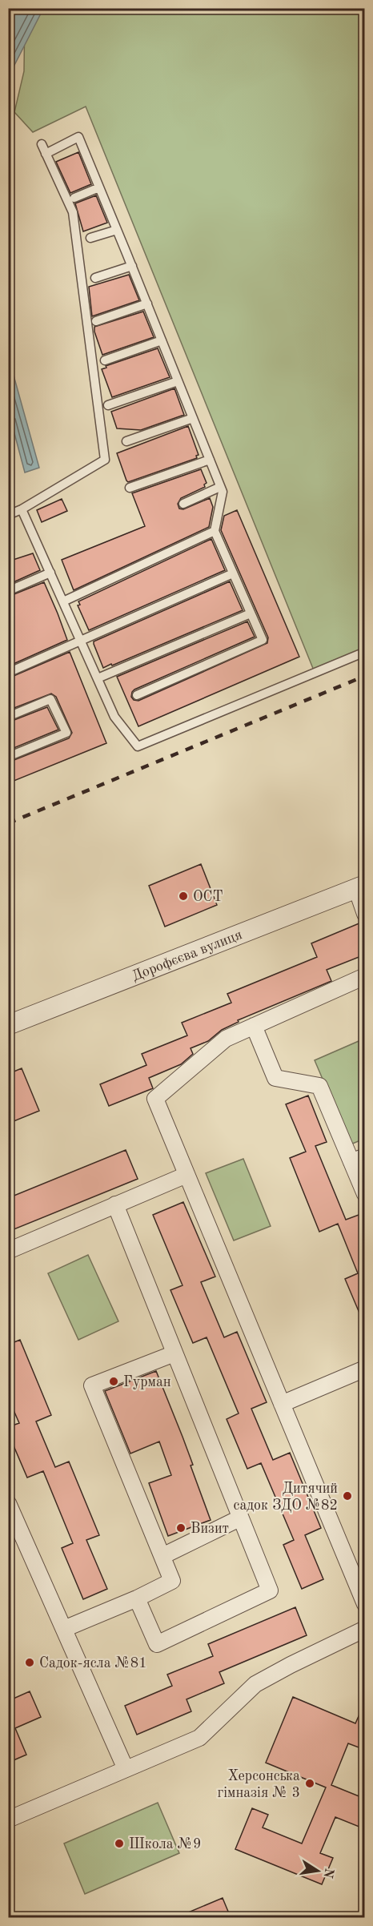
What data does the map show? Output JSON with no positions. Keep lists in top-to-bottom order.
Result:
{
  "streets": {
    "street": ["Дорофєєва вулиця"]
  },
  "places": [
    "ОСТ",
    "Гурман",
    "Дитячий садок ЗДО №82",
    "Визит",
    "Садок-ясла №81",
    "Херсонська гімназія № 3",
    "Школа №9"
  ],
  "north": "right"
}
